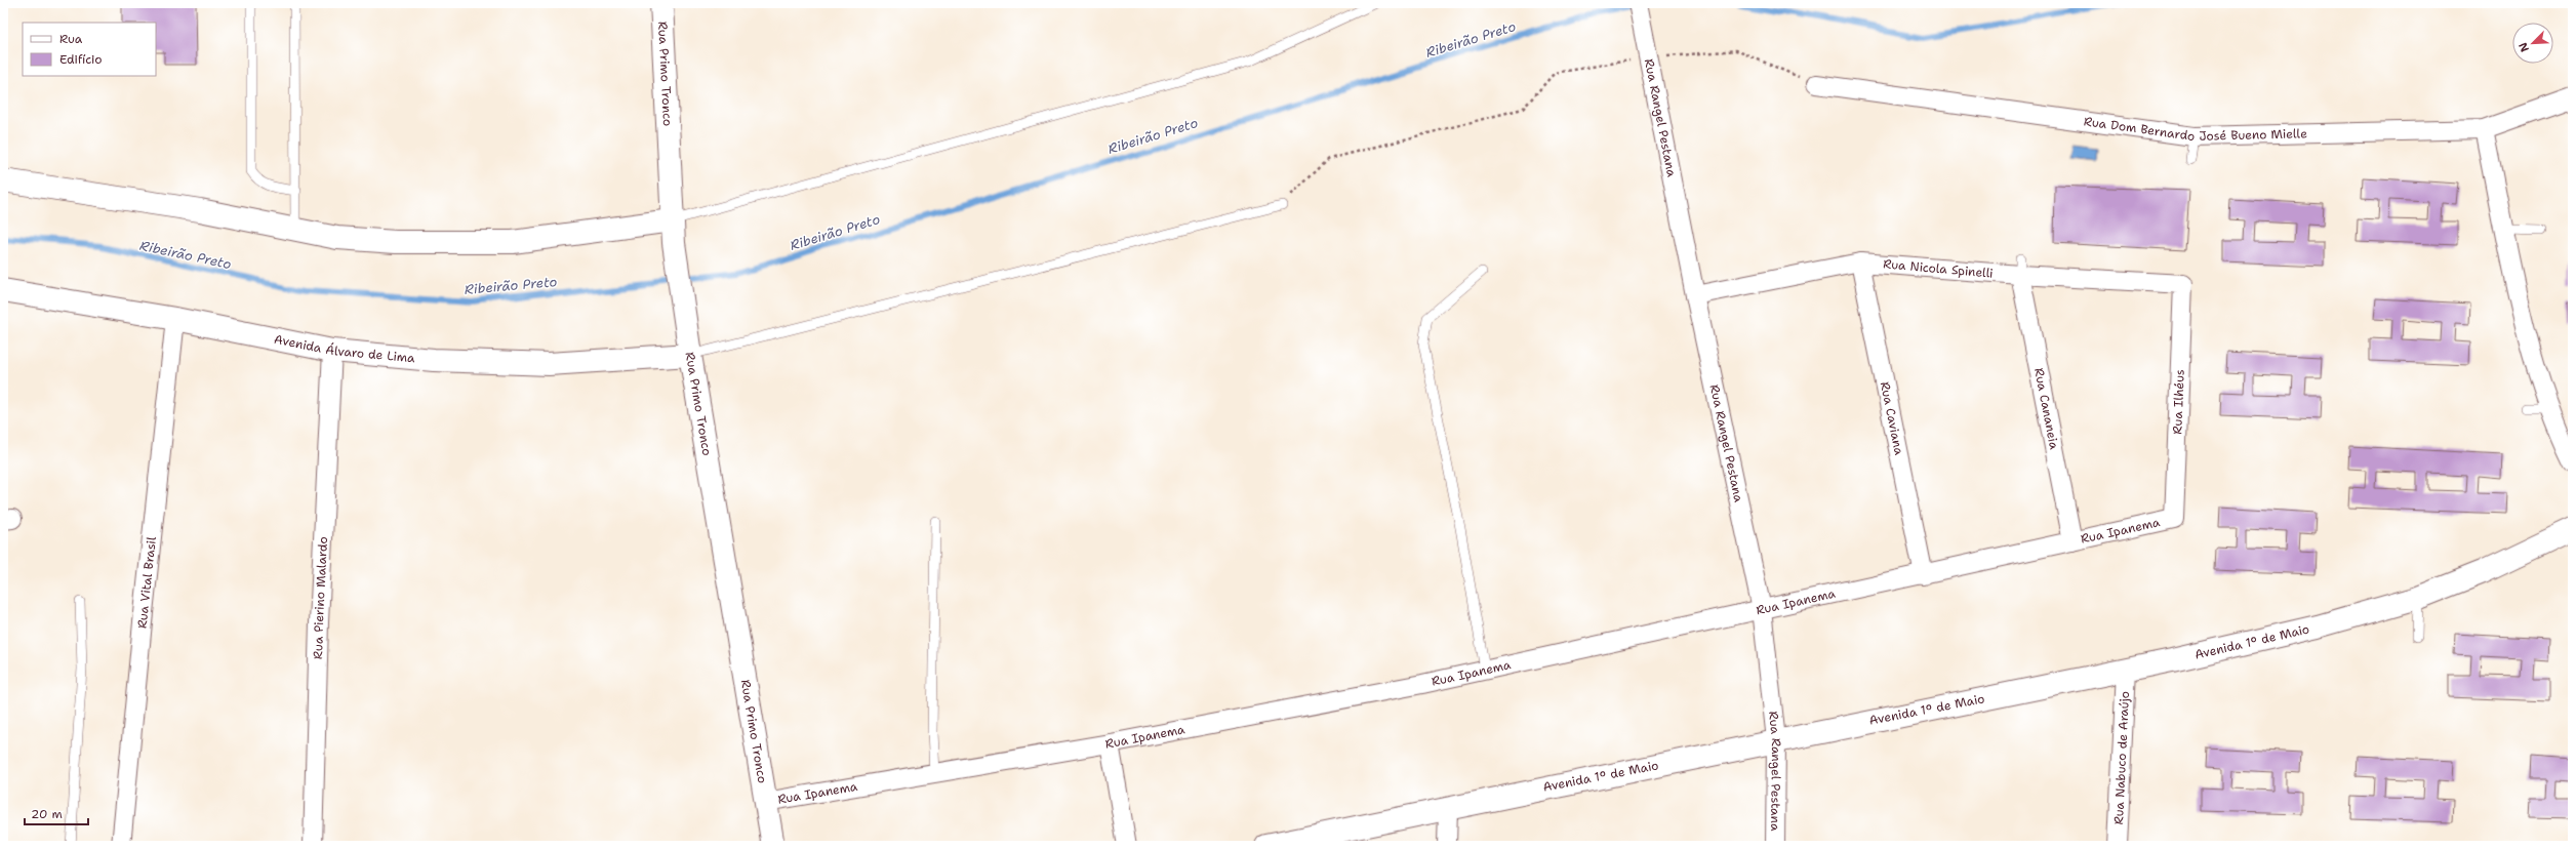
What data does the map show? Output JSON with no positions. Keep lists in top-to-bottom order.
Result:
{
  "streets": {
    "street": [
      "Rua Primo Tronco",
      "Rua Rangel Pestana",
      "Rua Dom Bernardo José Bueno Mielle",
      "Rua Nicola Spinelli",
      "Avenida Álvaro de Lima",
      "Rua Ilhéus",
      "Rua Cananeia",
      "Rua Caviana",
      "Rua Ipanema",
      "Rua Vital Brasil",
      "Rua Pierino Malardo",
      "Avenida 1º de Maio",
      "Rua Nabuco de Araújo"
    ]
  },
  "crossings": [
    ["Rua Primo Tronco", "Avenida Álvaro de Lima"],
    ["Rua Primo Tronco", "Rua Ipanema"],
    ["Rua Rangel Pestana", "Rua Nicola Spinelli"],
    ["Rua Rangel Pestana", "Rua Ipanema"],
    ["Rua Rangel Pestana", "Avenida 1º de Maio"],
    ["Rua Nicola Spinelli", "Rua Ilhéus"],
    ["Rua Nicola Spinelli", "Rua Cananeia"],
    ["Rua Nicola Spinelli", "Rua Caviana"],
    ["Avenida Álvaro de Lima", "Rua Vital Brasil"],
    ["Avenida Álvaro de Lima", "Rua Pierino Malardo"],
    ["Rua Ilhéus", "Rua Ipanema"],
    ["Rua Cananeia", "Rua Ipanema"],
    ["Rua Caviana", "Rua Ipanema"],
    ["Avenida 1º de Maio", "Rua Nabuco de Araújo"]
  ],
  "water": ["Ribeirão Preto"],
  "legend": ["Rua", "Edifício"],
  "scale_bar": "20 m",
  "north": "bottom left"
}
